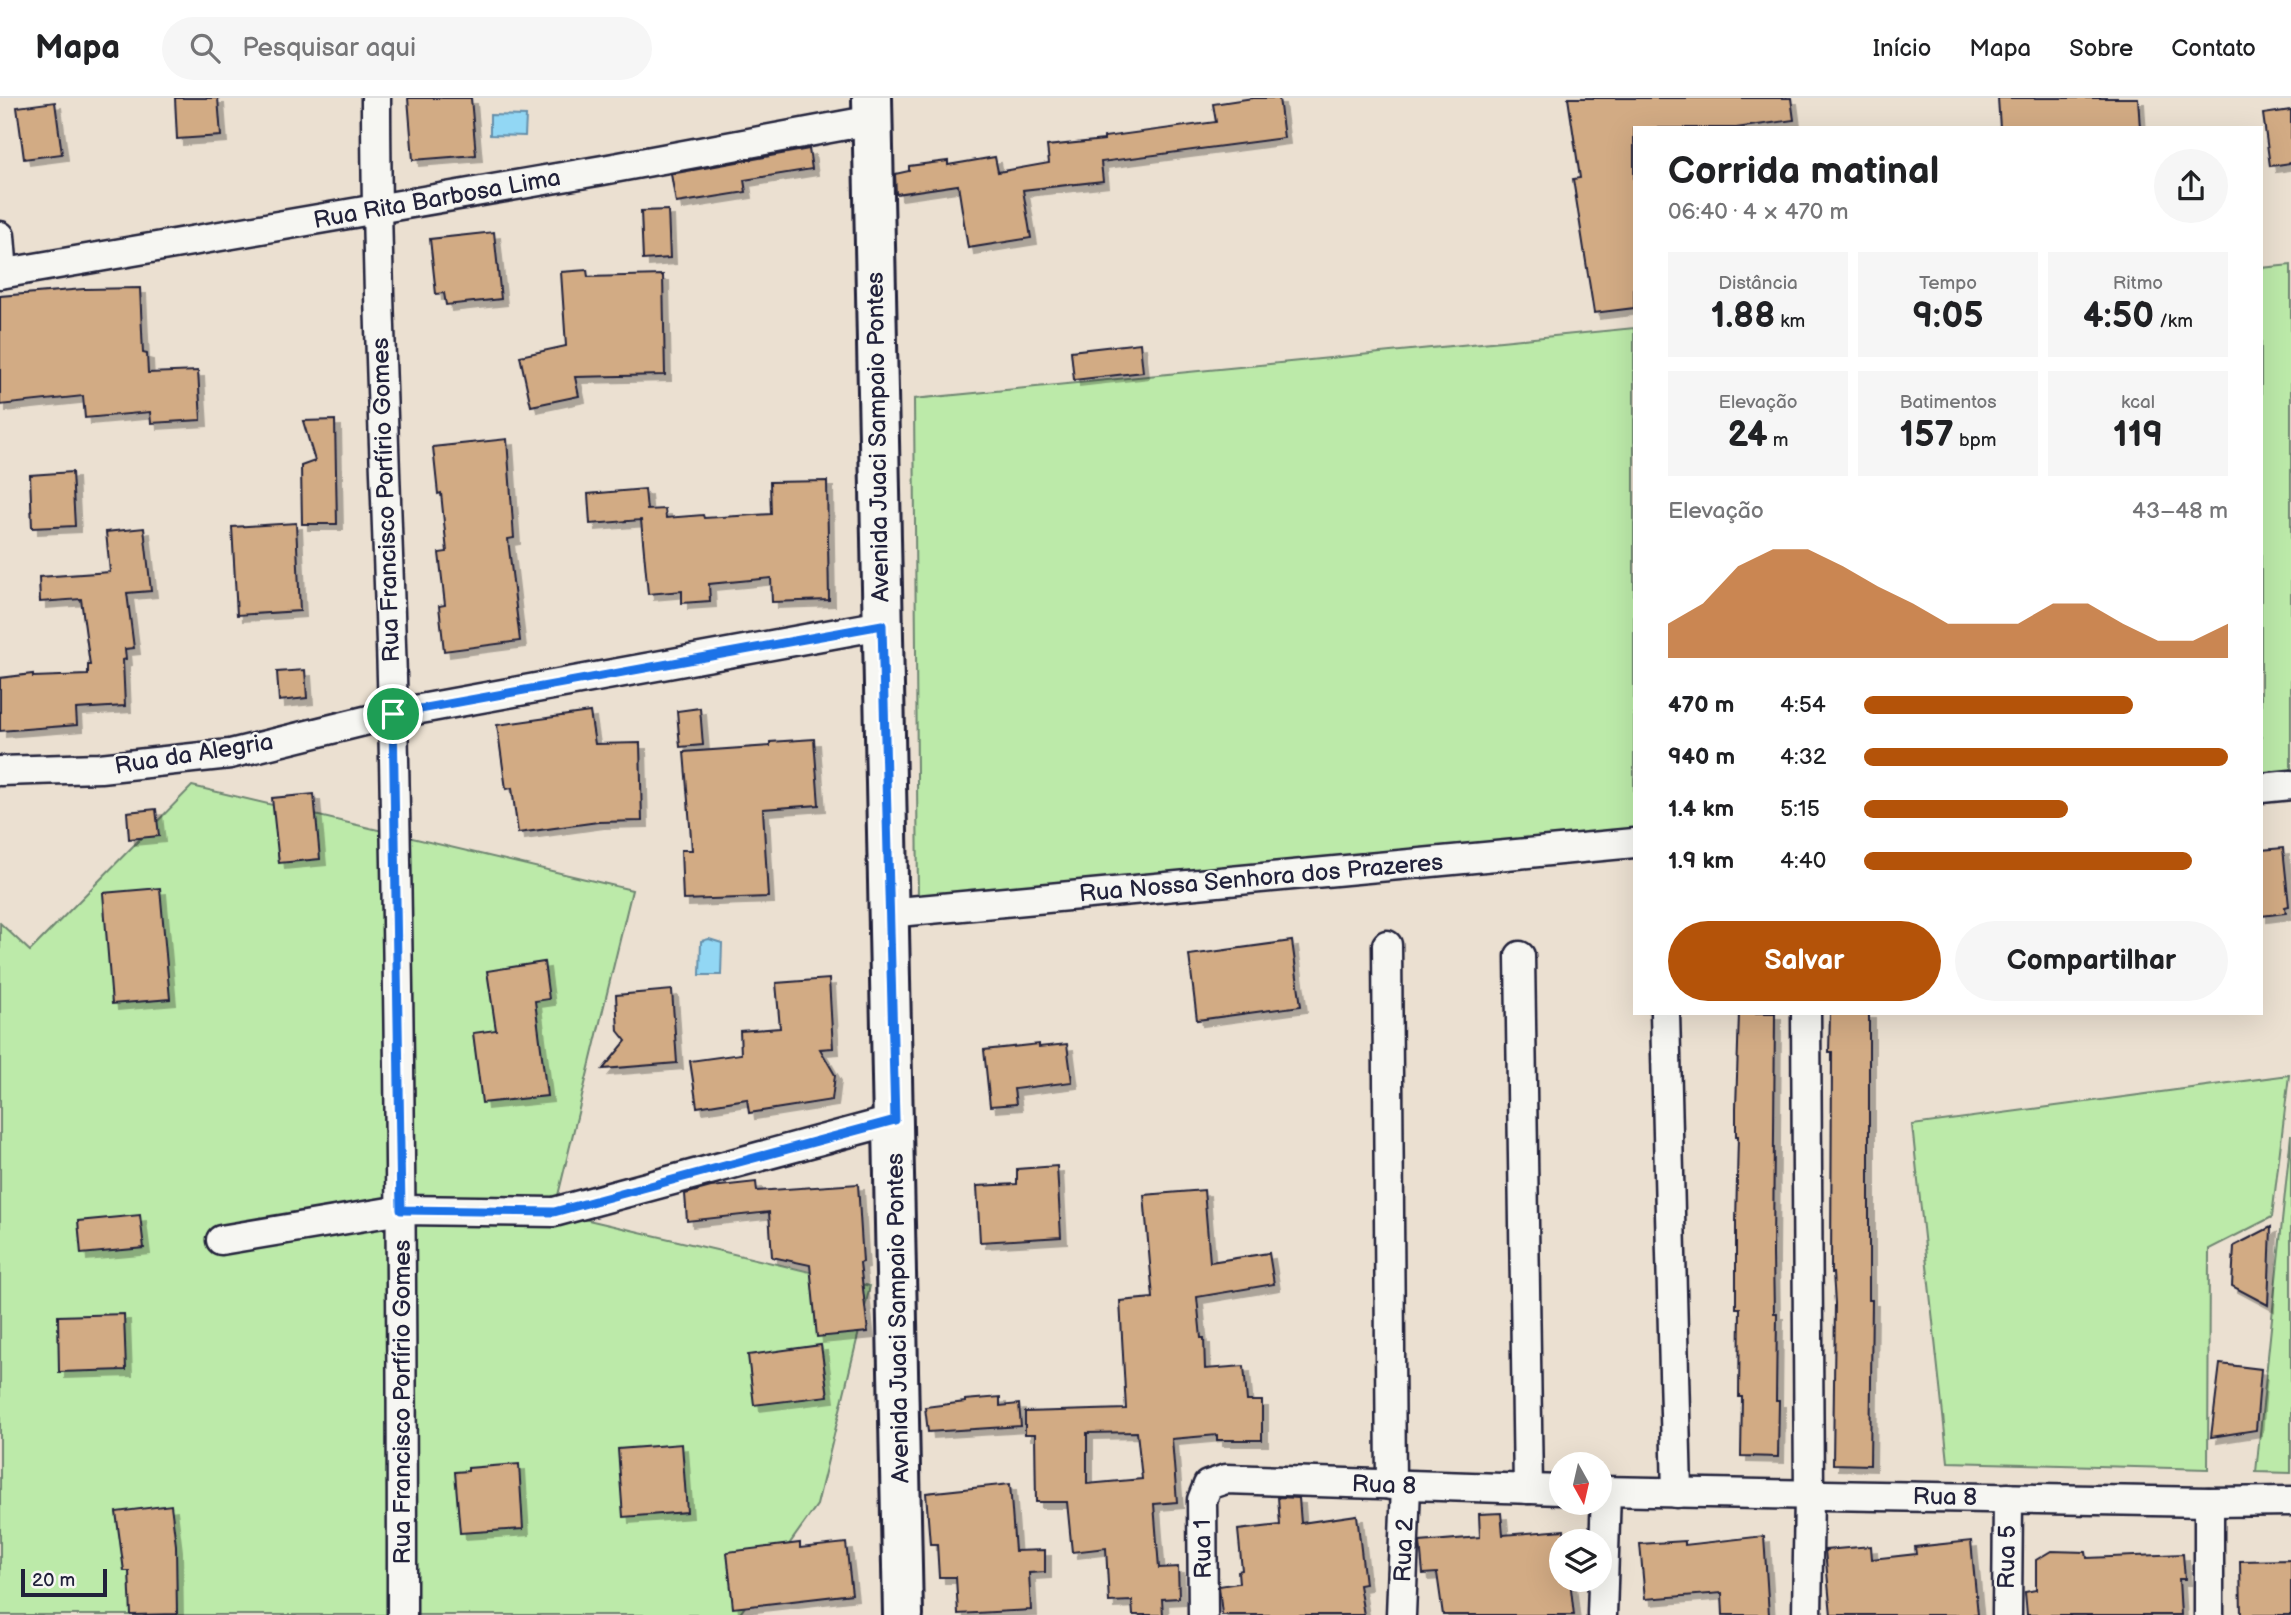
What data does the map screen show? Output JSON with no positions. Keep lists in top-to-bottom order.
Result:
{
  "streets": {
    "main road": ["Avenida Juaci Sampaio Pontes"],
    "street": [
      "Rua Rita Barbosa Lima",
      "Rua Francisco Porfírio Gomes",
      "Rua da Alegria",
      "Rua Nossa Senhora dos Prazeres",
      "Rua 8",
      "Rua 1",
      "Rua 2",
      "Rua 5"
    ]
  },
  "crossings": [
    ["Rua Rita Barbosa Lima", "Avenida Juaci Sampaio Pontes"],
    ["Rua Rita Barbosa Lima", "Rua Francisco Porfírio Gomes"],
    ["Avenida Juaci Sampaio Pontes", "Rua da Alegria"],
    ["Avenida Juaci Sampaio Pontes", "Rua Nossa Senhora dos Prazeres"],
    ["Rua Francisco Porfírio Gomes", "Rua da Alegria"],
    ["Rua 8", "Rua 1"],
    ["Rua 8", "Rua 2"],
    ["Rua 8", "Rua 5"]
  ],
  "scale_bar": "20 m",
  "north": "bottom",
  "page": {
    "header": "Mapa",
    "search": "Pesquisar aqui",
    "nav": [
      "Início",
      "Mapa",
      "Sobre",
      "Contato"
    ],
    "heading": ["Corrida matinal", "06:40 · 4 × 470 m"],
    "stats": [
      ["Distância", "1.88 km"],
      ["Tempo", "9:05"],
      ["Ritmo", "4:50 /km"],
      ["Elevação", "24 m"],
      ["Batimentos", "157 bpm"],
      ["kcal", "119"]
    ],
    "chart": ["Elevação", "43–48 m"],
    "list": [
      {
        "name": "470 m",
        "note": "4:54"
      },
      {
        "name": "940 m",
        "note": "4:32"
      },
      {
        "name": "1.4 km",
        "note": "5:15"
      },
      {
        "name": "1.9 km",
        "note": "4:40"
      }
    ],
    "buttons": ["Salvar", "Compartilhar"],
    "scale": "20 m"
  }
}
